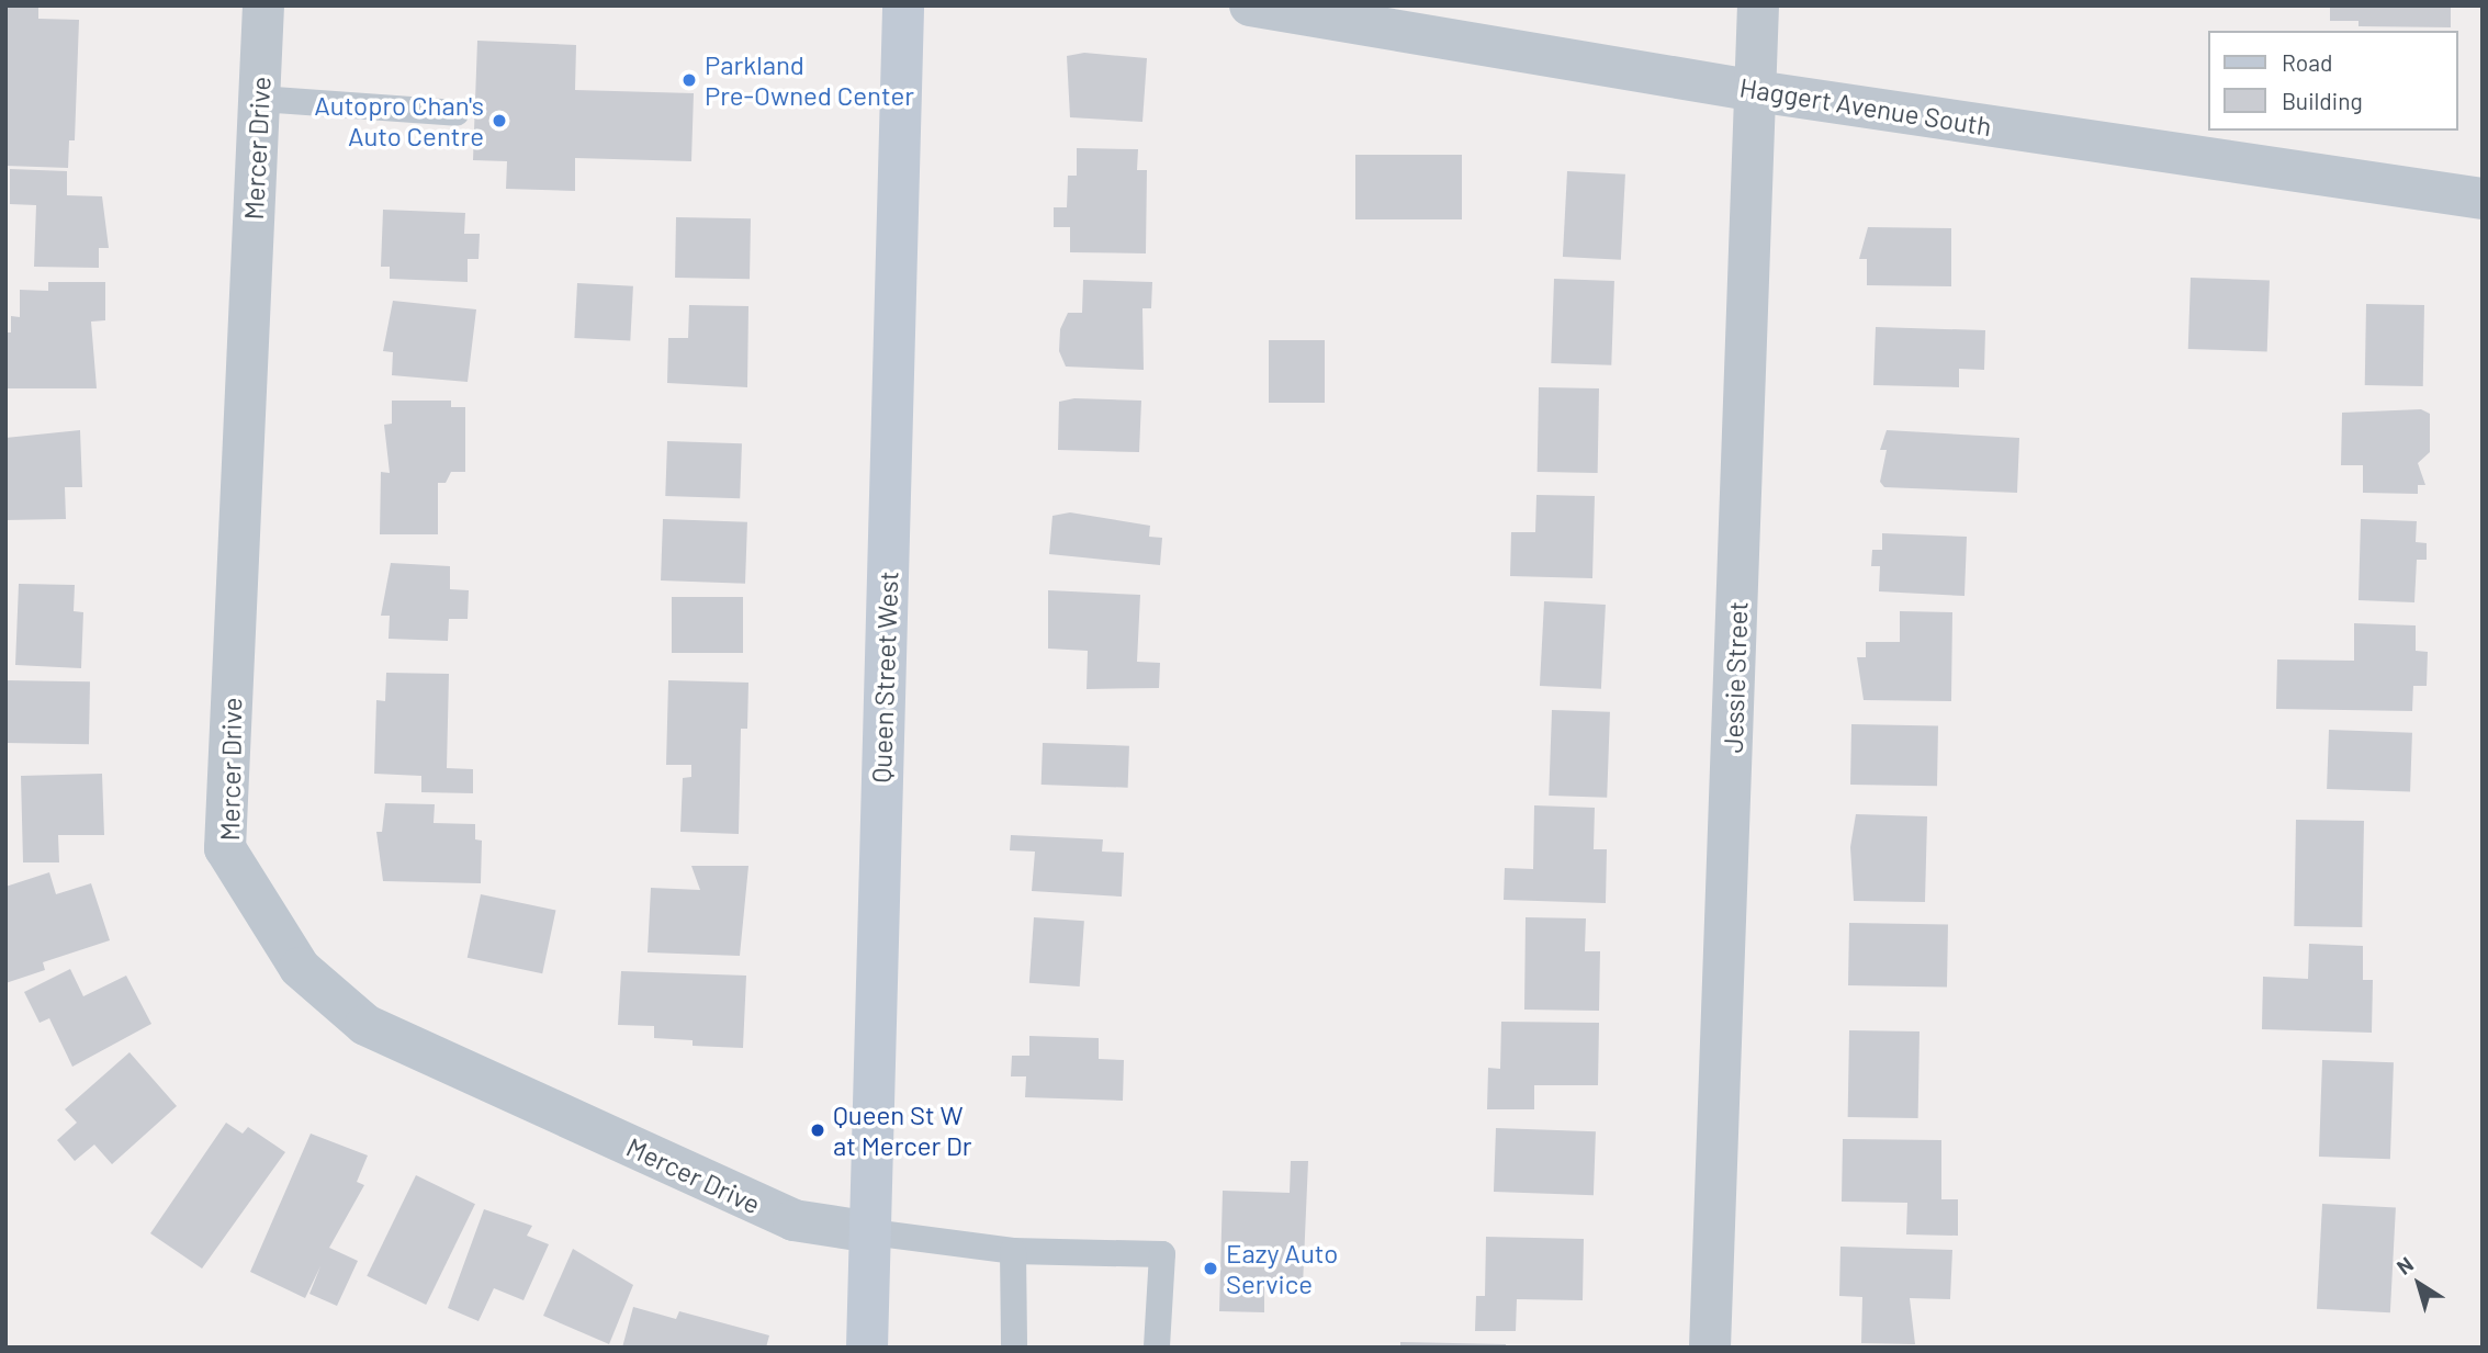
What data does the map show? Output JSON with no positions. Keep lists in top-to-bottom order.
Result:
{
  "streets": {
    "main road": ["Queen Street West"],
    "street": ["Haggert Avenue South", "Mercer Drive", "Jessie Street"]
  },
  "crossings": [
    ["Haggert Avenue South", "Jessie Street"],
    ["Mercer Drive", "Queen Street West"]
  ],
  "places": [
    "Parkland Pre-Owned Center",
    "Autopro Chan's Auto Centre",
    "Queen St W at Mercer Dr",
    "Eazy Auto Service"
  ],
  "legend": ["Road", "Building"],
  "north": "top left"
}
